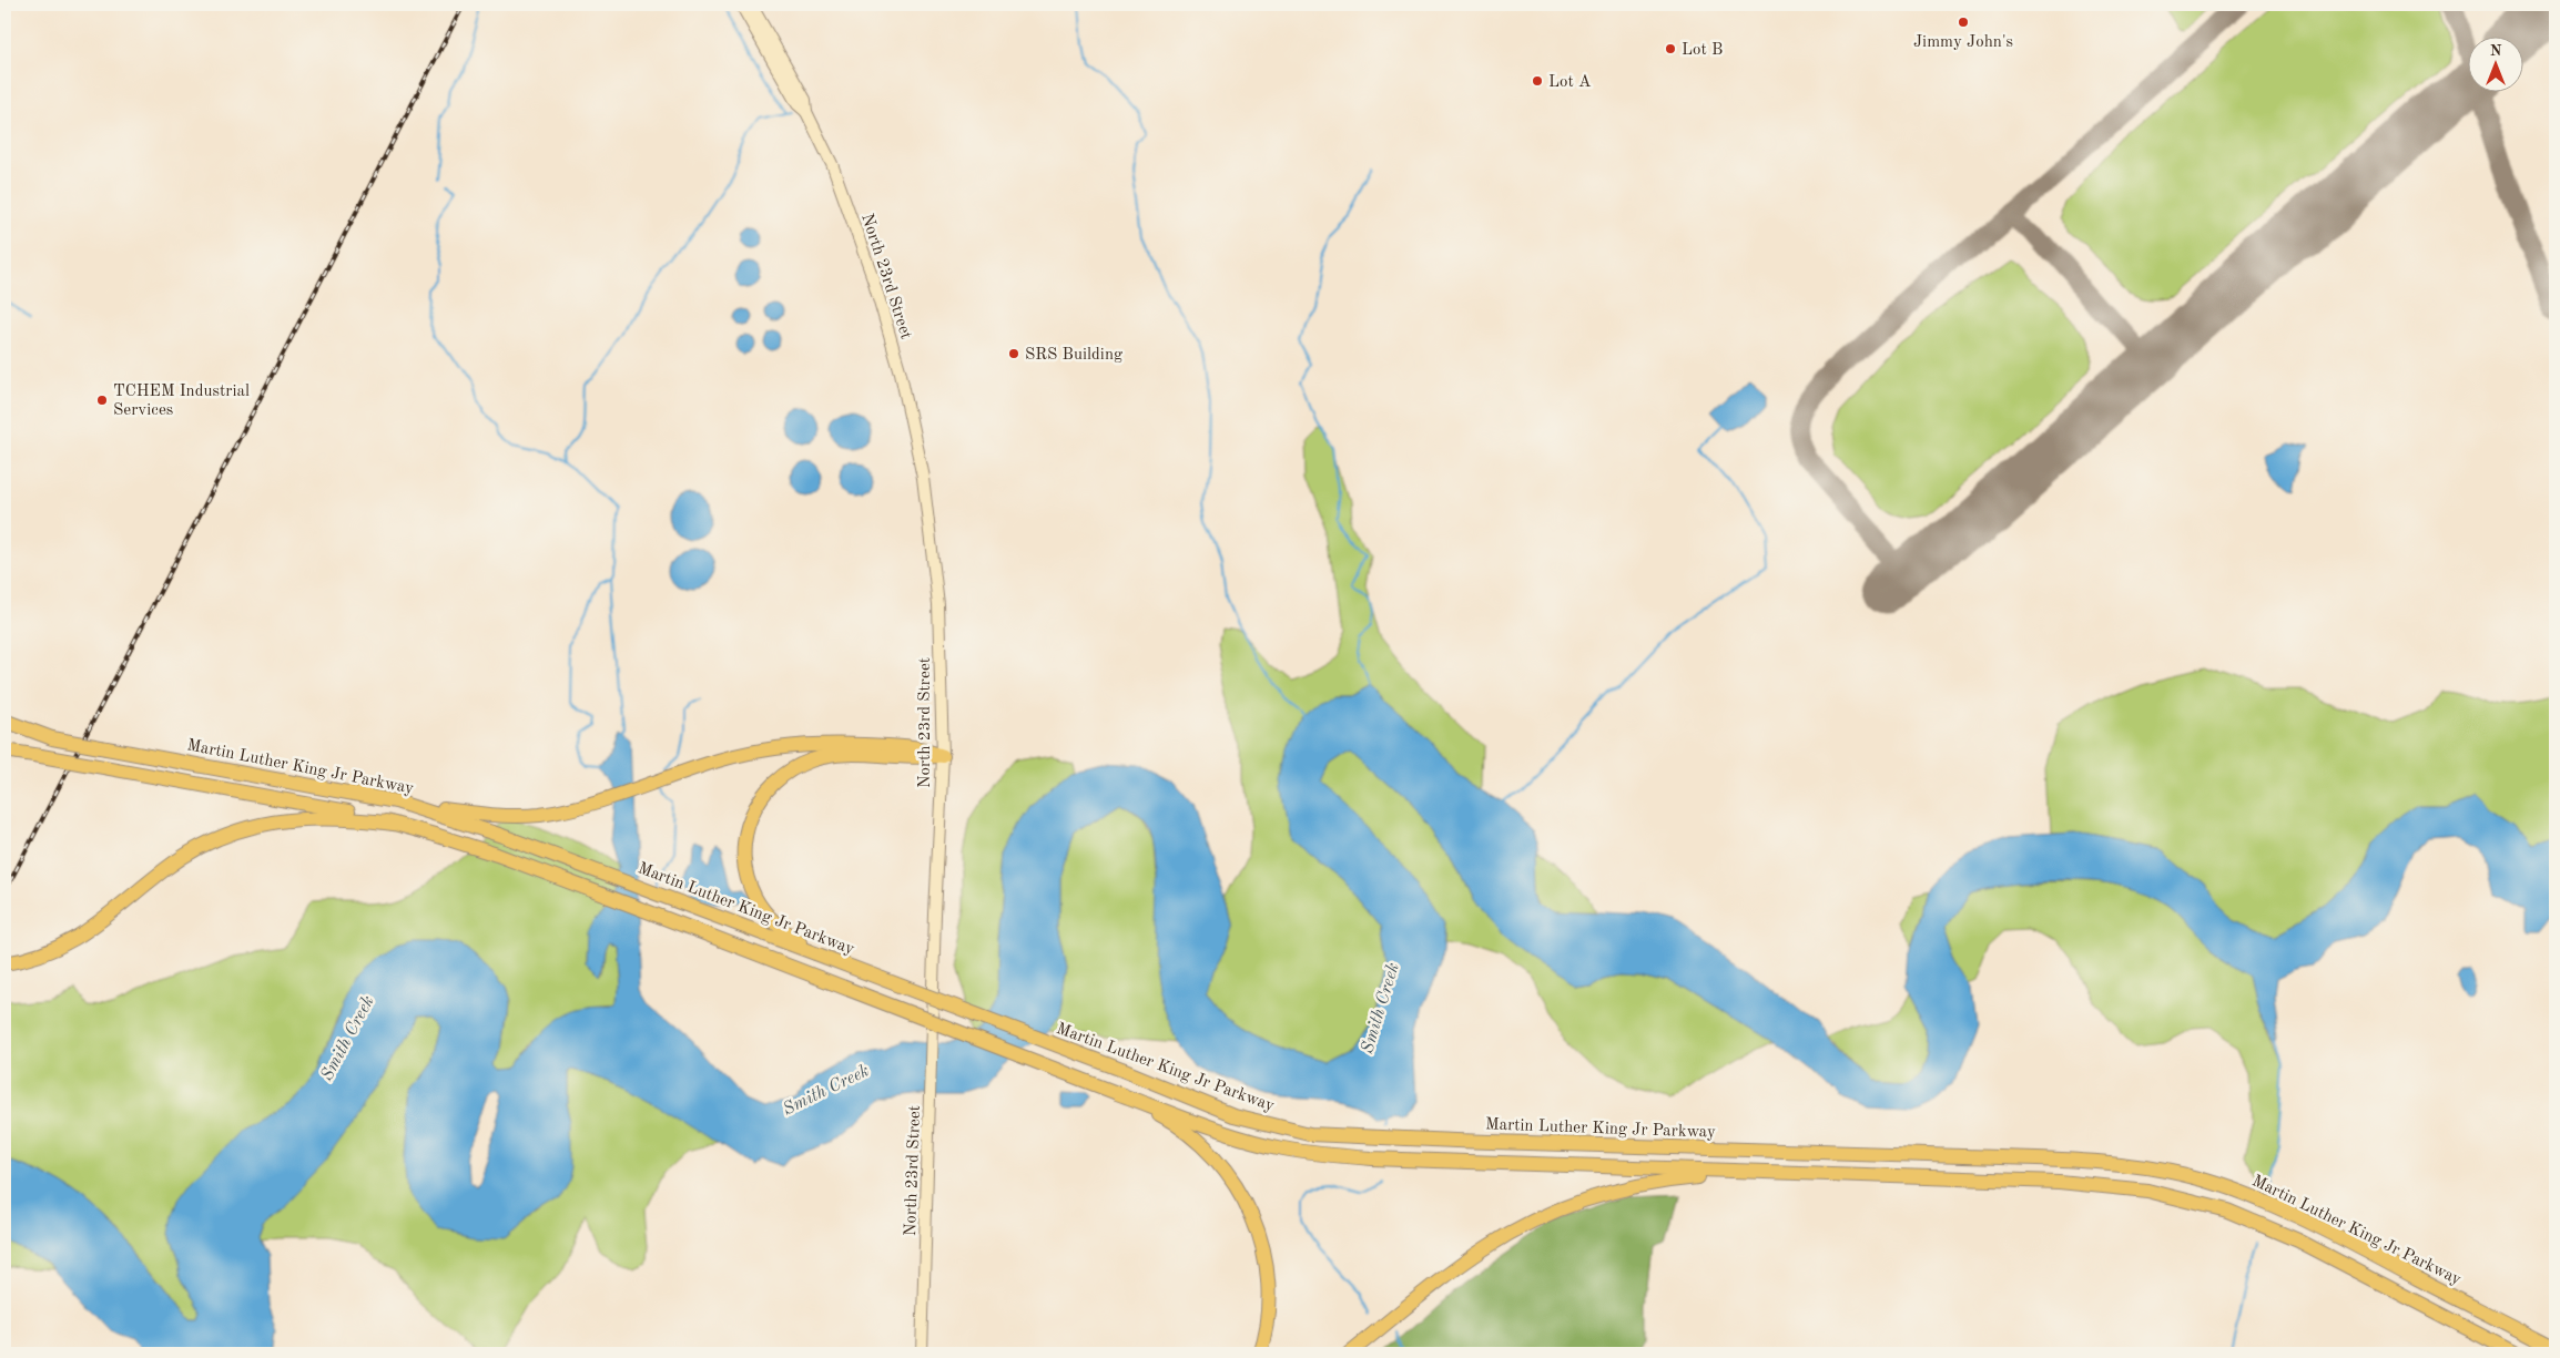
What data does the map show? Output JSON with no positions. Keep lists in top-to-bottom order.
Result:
{
  "streets": {
    "highway": ["Martin Luther King Jr Parkway"],
    "main road": ["North 23rd Street"]
  },
  "water": ["Smith Creek"],
  "places": [
    "Jimmy John's",
    "Lot B",
    "Lot A",
    "SRS Building",
    "TCHEM Industrial Services"
  ],
  "north": "top"
}
